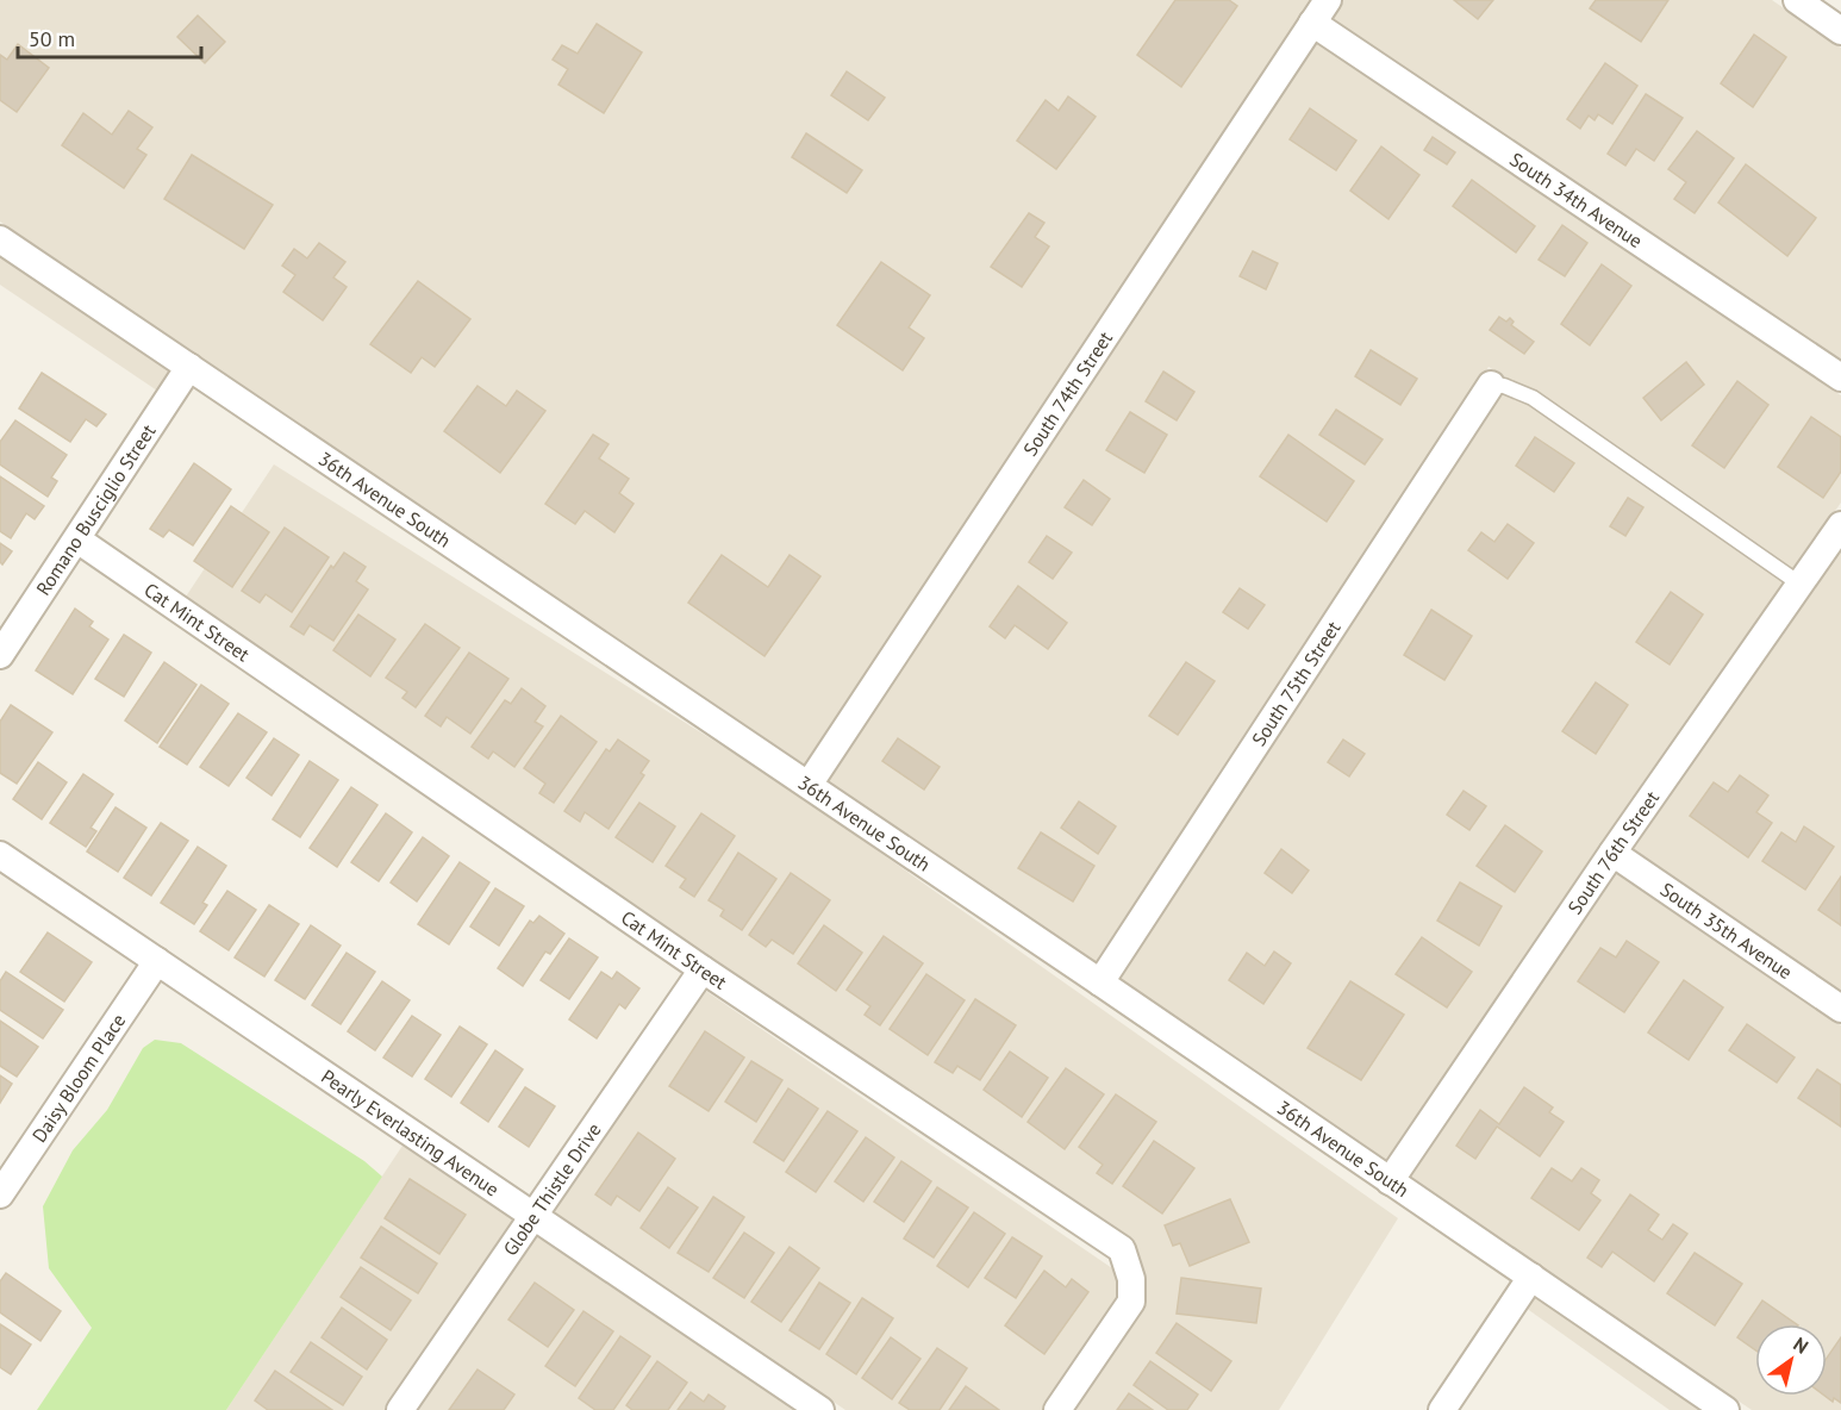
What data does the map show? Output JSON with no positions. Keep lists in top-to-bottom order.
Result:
{
  "streets": {
    "street": [
      "South 34th Avenue",
      "South 74th Street",
      "36th Avenue South",
      "Romano Busciglio Street",
      "Cat Mint Street",
      "South 75th Street",
      "South 76th Street",
      "South 35th Avenue",
      "Daisy Bloom Place",
      "Pearly Everlasting Avenue",
      "Globe Thistle Drive"
    ]
  },
  "crossings": [
    ["South 34th Avenue", "South 74th Street"],
    ["South 74th Street", "36th Avenue South"],
    ["36th Avenue South", "Romano Busciglio Street"],
    ["36th Avenue South", "South 75th Street"],
    ["36th Avenue South", "South 76th Street"],
    ["Romano Busciglio Street", "Cat Mint Street"],
    ["Cat Mint Street", "Globe Thistle Drive"],
    ["South 76th Street", "South 35th Avenue"],
    ["Daisy Bloom Place", "Pearly Everlasting Avenue"],
    ["Pearly Everlasting Avenue", "Globe Thistle Drive"]
  ],
  "scale_bar": "50 m",
  "north": "top right"
}
